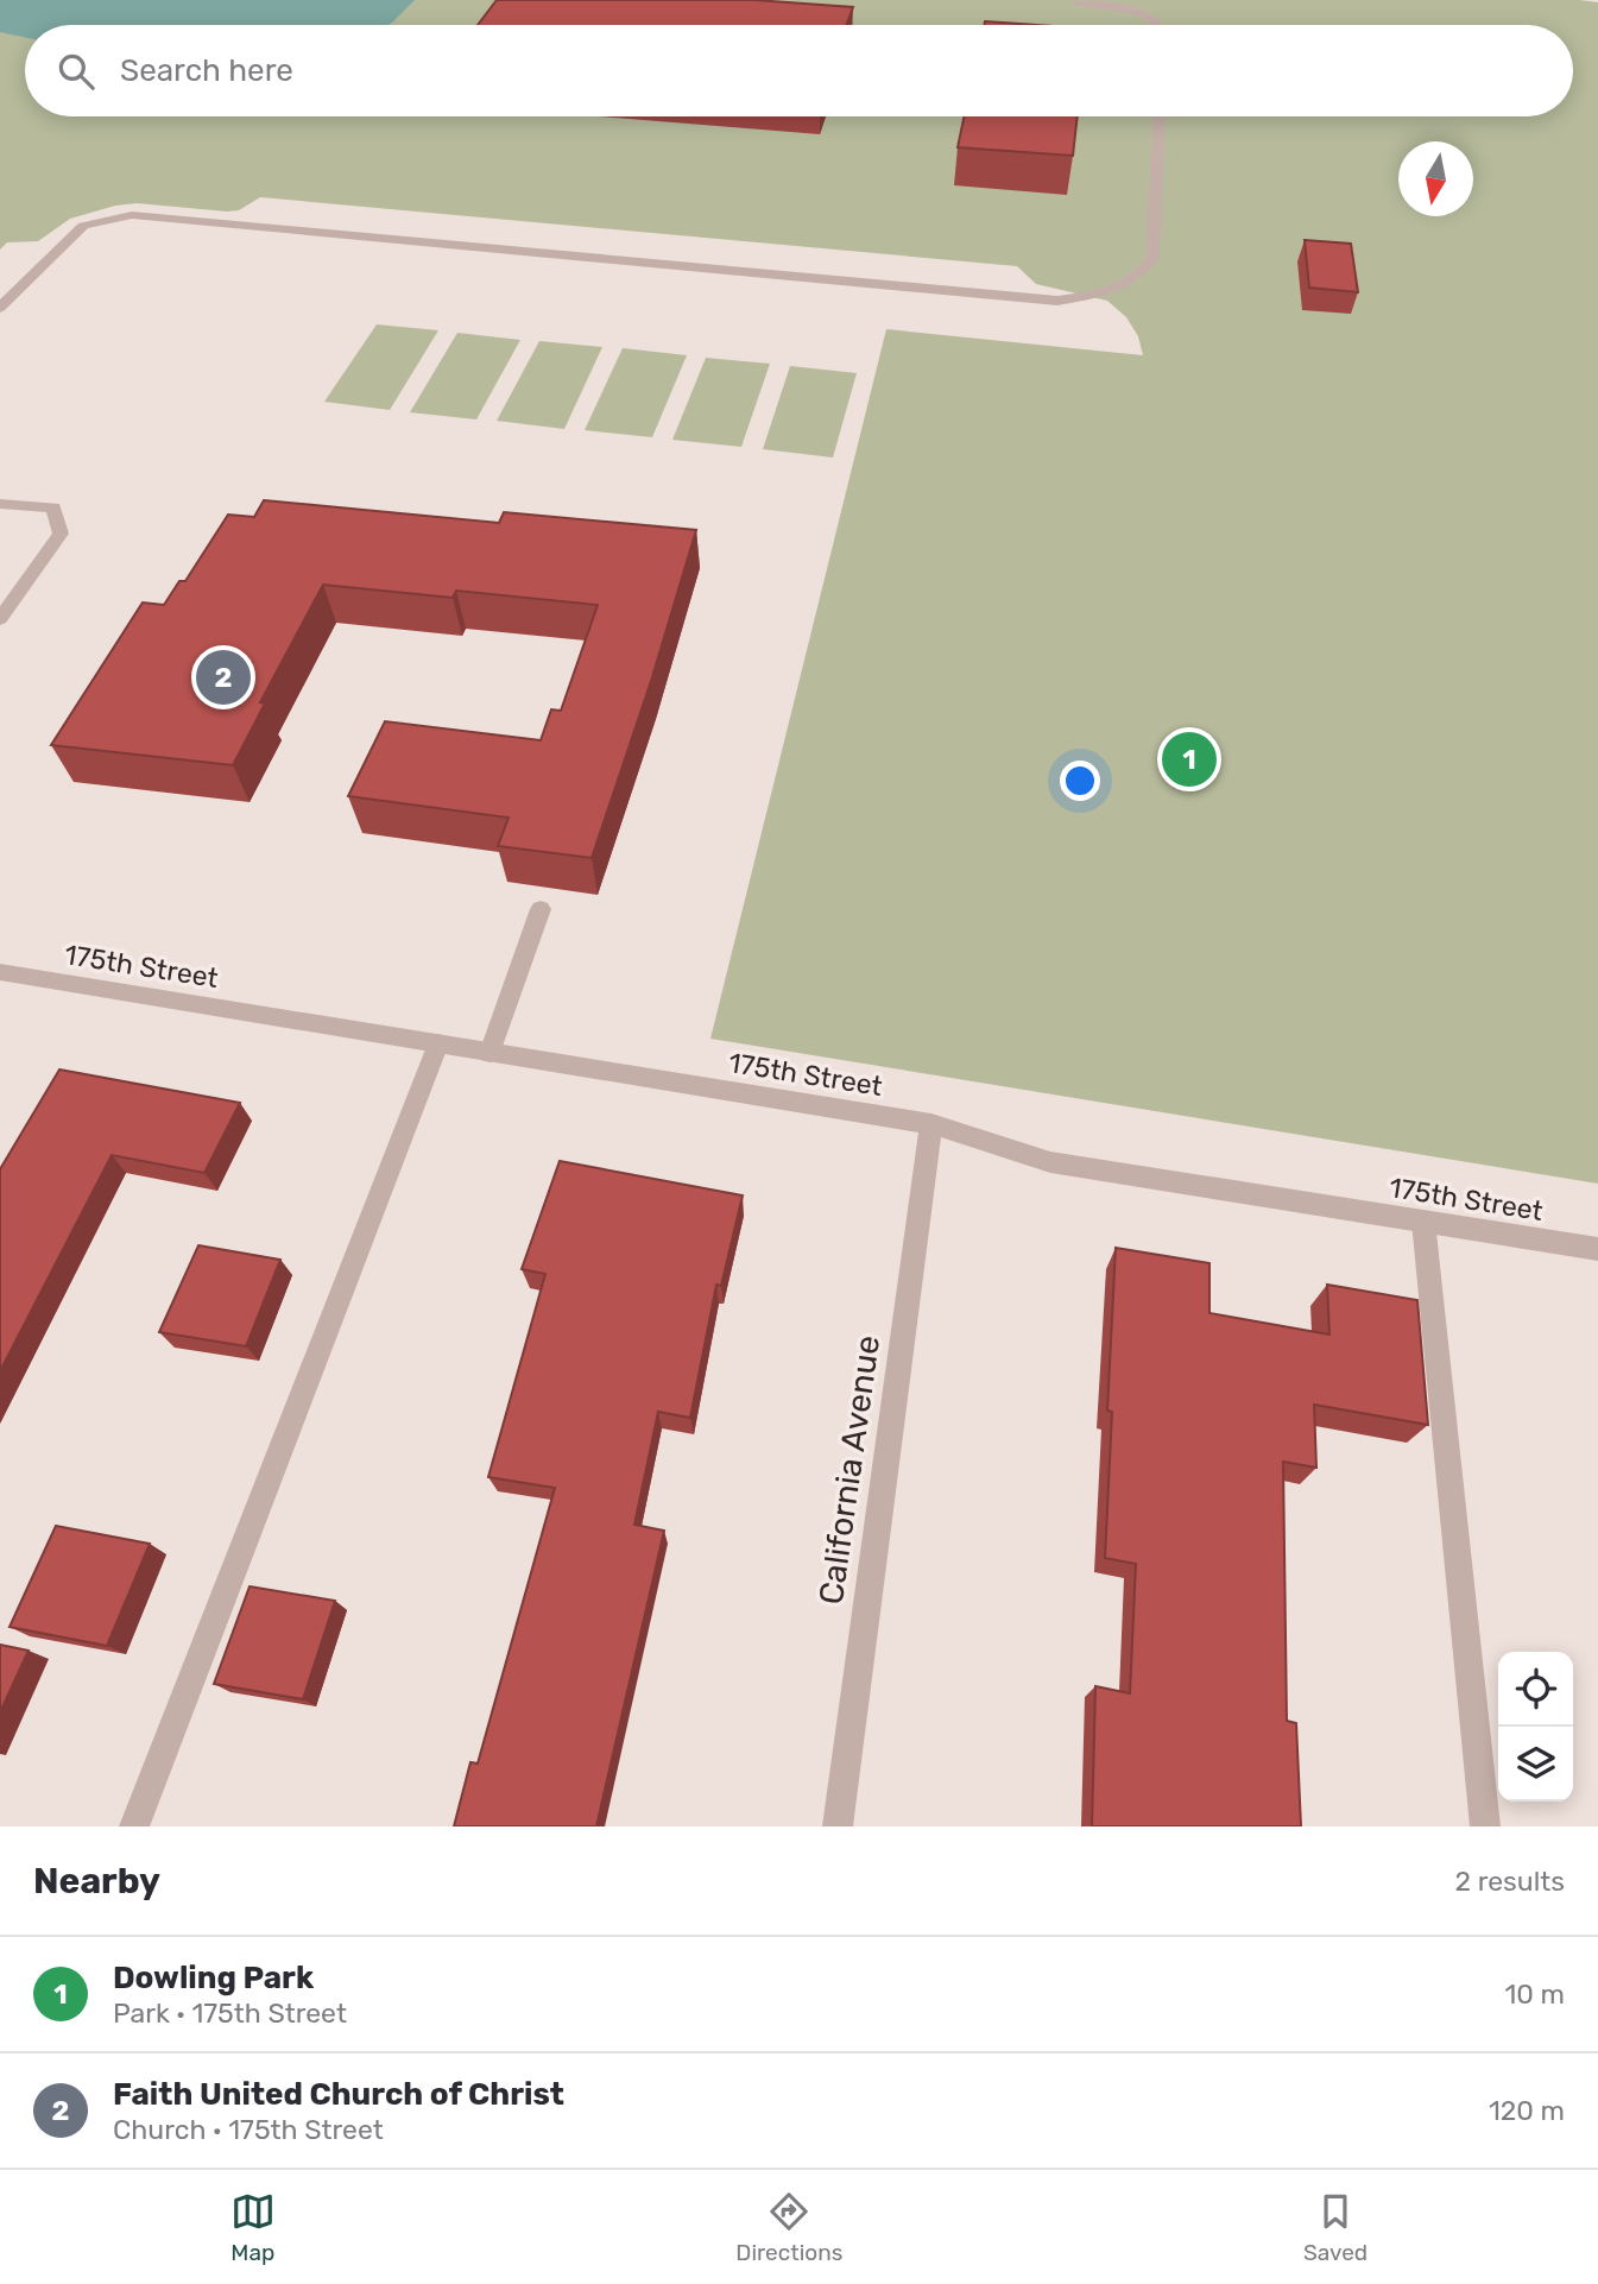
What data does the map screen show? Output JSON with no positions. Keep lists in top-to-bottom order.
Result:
{
  "streets": {
    "street": ["175th Street", "California Avenue"]
  },
  "crossings": [
    ["175th Street", "California Avenue"]
  ],
  "north": "bottom",
  "page": {
    "search": "Search here",
    "pins": ["2", "1"],
    "heading": ["Nearby", "2 results"],
    "list": [
      {
        "mark": "1",
        "name": "Dowling Park",
        "note": "Park · 175th Street",
        "value": "10 m"
      },
      {
        "mark": "2",
        "name": "Faith United Church of Christ",
        "note": "Church · 175th Street",
        "value": "120 m"
      }
    ],
    "nav": ["Map", "Directions", "Saved"]
  }
}
